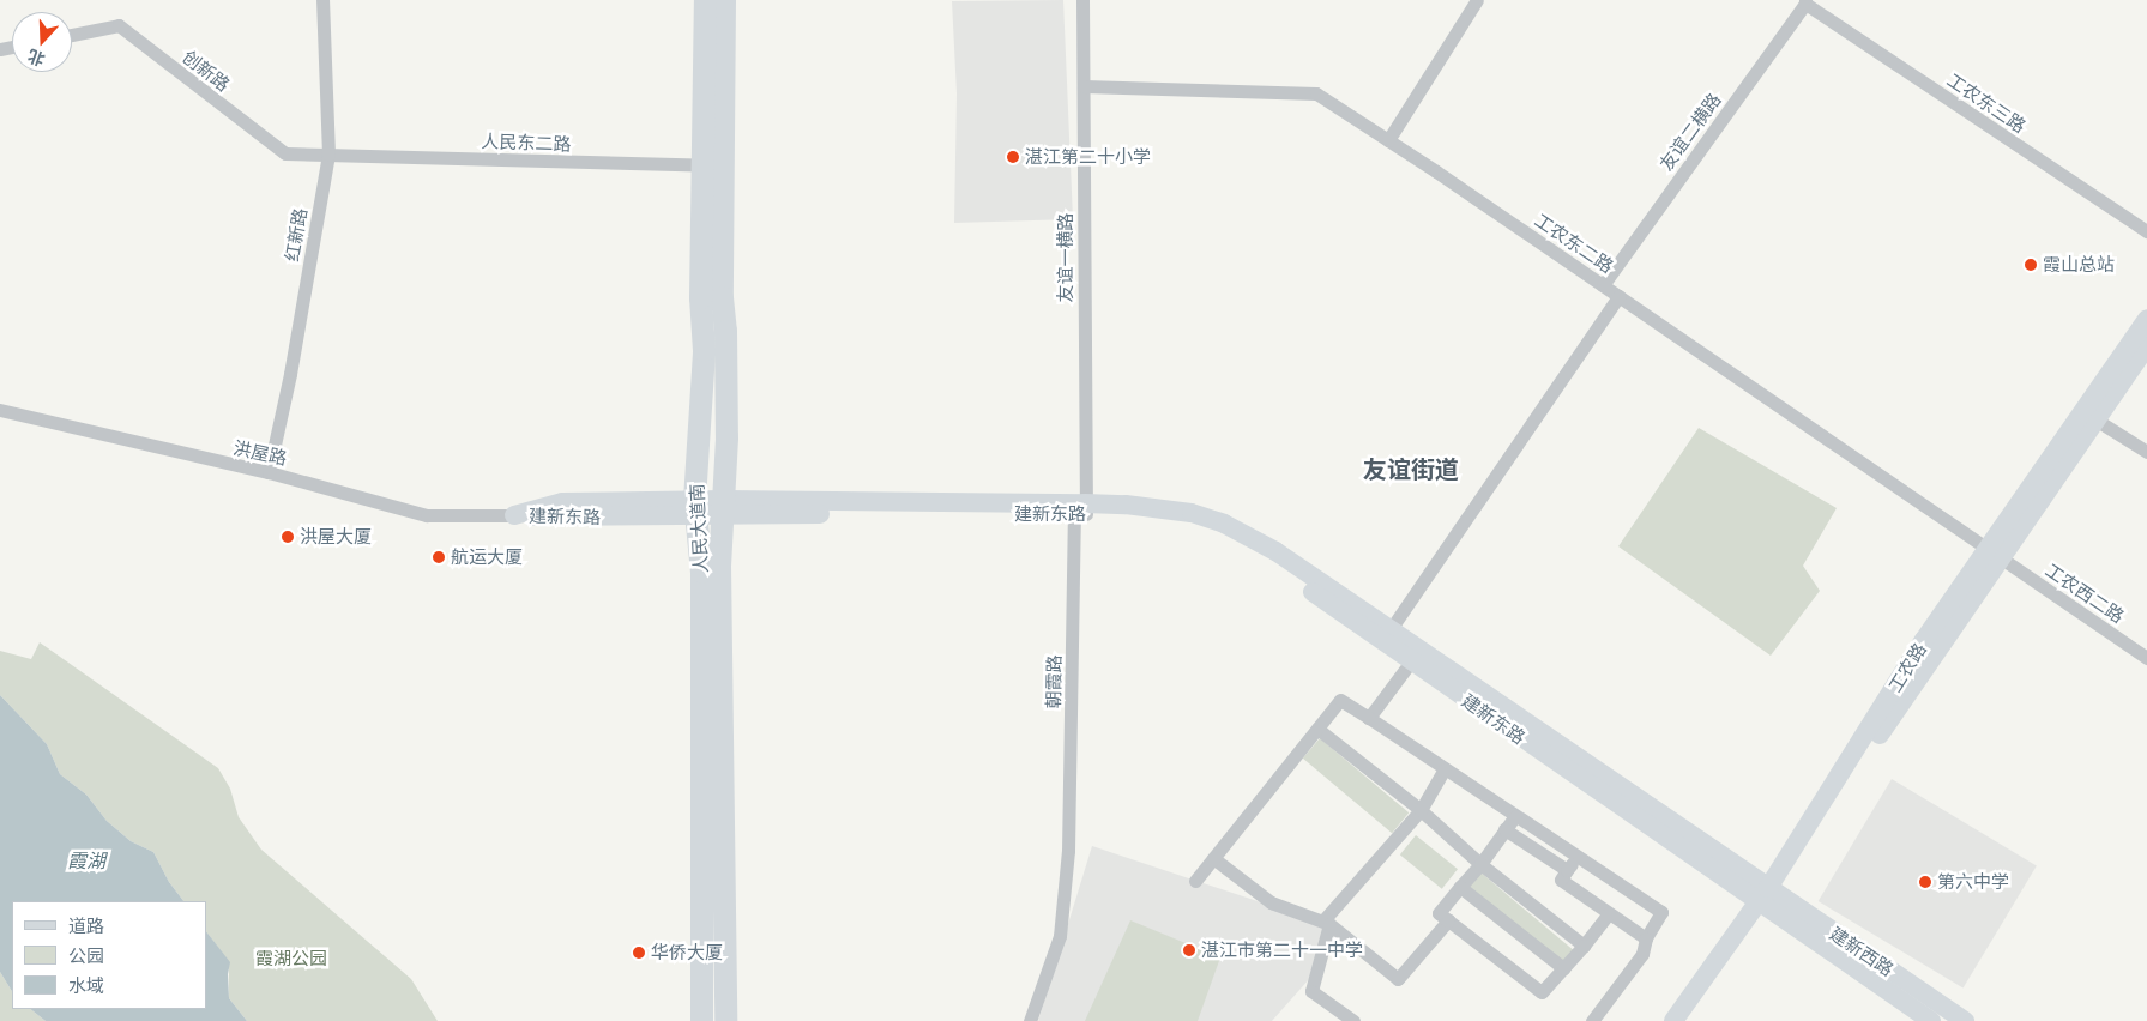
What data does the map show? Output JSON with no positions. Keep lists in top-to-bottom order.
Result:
{
  "streets": {
    "main road": ["人民大道南"],
    "street": [
      "创新路",
      "工农东三路",
      "友谊二横路",
      "人民东二路",
      "红新路",
      "工农东二路",
      "友谊一横路",
      "洪屋路",
      "建新东路",
      "工农西二路",
      "工农路",
      "朝霞路",
      "建新西路"
    ]
  },
  "crossings": [
    ["创新路", "人民东二路"],
    ["创新路", "红新路"],
    ["工农东三路", "友谊二横路"],
    ["友谊二横路", "工农东二路"],
    ["人民东二路", "红新路"],
    ["人民东二路", "人民大道南"],
    ["红新路", "洪屋路"],
    ["工农东二路", "友谊一横路"],
    ["工农东二路", "工农西二路"],
    ["工农东二路", "工农路"],
    ["友谊一横路", "建新东路"],
    ["友谊一横路", "朝霞路"],
    ["洪屋路", "建新东路"],
    ["建新东路", "人民大道南"],
    ["建新东路", "工农路"],
    ["建新东路", "朝霞路"],
    ["建新东路", "建新西路"],
    ["工农西二路", "工农路"],
    ["工农路", "建新西路"]
  ],
  "districts": ["友谊街道"],
  "water": ["霞湖"],
  "parks": ["霞湖公园"],
  "places": [
    "湛江第二十小学",
    "霞山总站",
    "洪屋大厦",
    "航运大厦",
    "第六中学",
    "湛江市第二十一中学",
    "华侨大厦"
  ],
  "legend": ["道路", "公园", "水域"],
  "north": "bottom"
}
